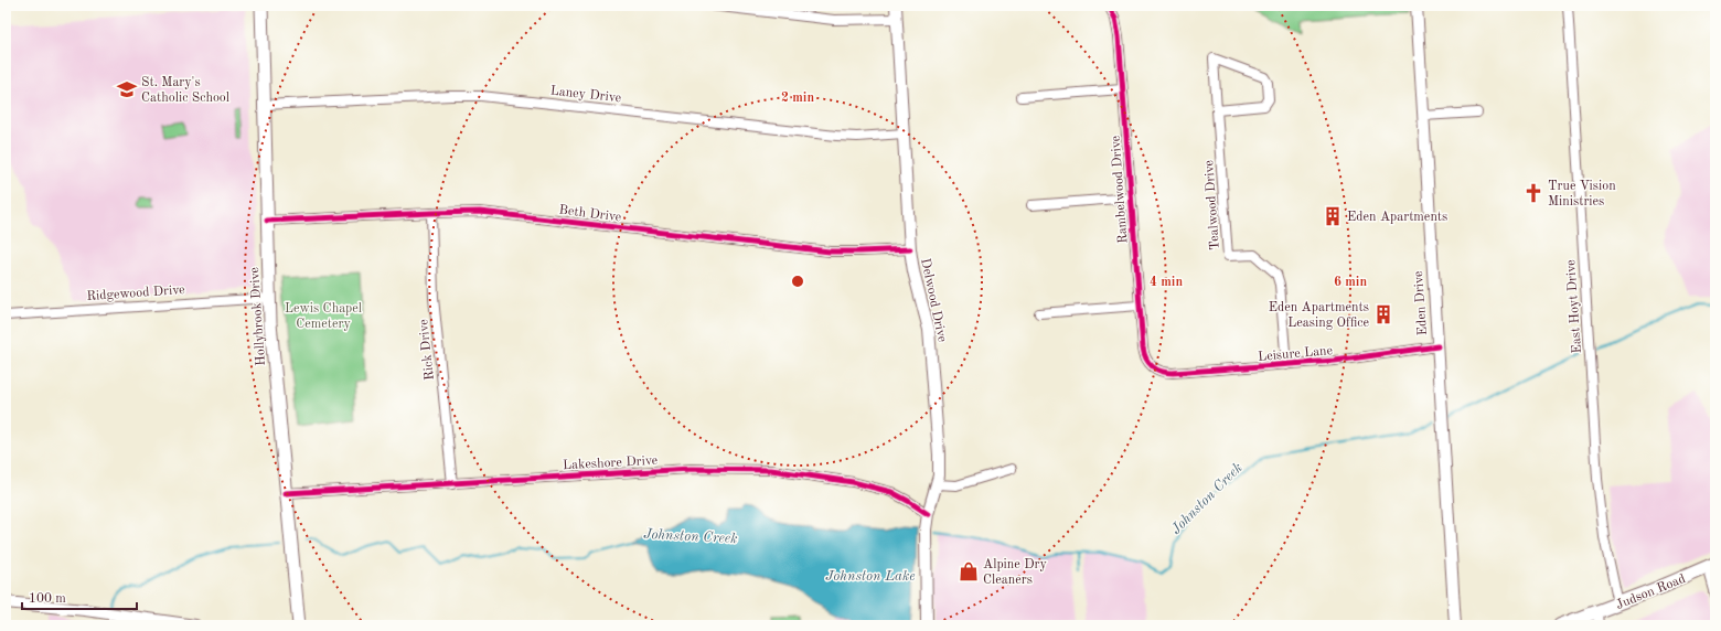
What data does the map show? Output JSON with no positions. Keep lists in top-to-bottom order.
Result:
{
  "streets": {
    "main road": ["Hollybrook Drive", "Judson Road"],
    "street": [
      "Laney Drive",
      "Rambelwood Drive",
      "Tealwood Drive",
      "Beth Drive",
      "Ridgewood Drive",
      "Delwood Drive",
      "Eden Drive",
      "East Hoyt Drive",
      "Rick Drive",
      "Leisure Lane",
      "Lakeshore Drive"
    ]
  },
  "crossings": [
    ["Laney Drive", "Delwood Drive"],
    ["Laney Drive", "Hollybrook Drive"],
    ["Rambelwood Drive", "Leisure Lane"],
    ["Tealwood Drive", "Leisure Lane"],
    ["Beth Drive", "Delwood Drive"],
    ["Beth Drive", "Hollybrook Drive"],
    ["Beth Drive", "Rick Drive"],
    ["Ridgewood Drive", "Hollybrook Drive"],
    ["Delwood Drive", "Lakeshore Drive"],
    ["Eden Drive", "Leisure Lane"],
    ["East Hoyt Drive", "Judson Road"],
    ["Hollybrook Drive", "Lakeshore Drive"],
    ["Rick Drive", "Lakeshore Drive"]
  ],
  "water": ["Johnston Creek", "Johnston Lake"],
  "parks": ["Lewis Chapel Cemetery"],
  "places": {
    "school or university": ["St. Mary's Catholic School"],
    "church": ["True Vision Ministries"],
    "building": ["Eden Apartments", "Eden Apartments Leasing Office"],
    "shop": ["Alpine Dry Cleaners"]
  },
  "scale_bar": "100 m",
  "rings": ["2 min", "4 min", "6 min"]
}
